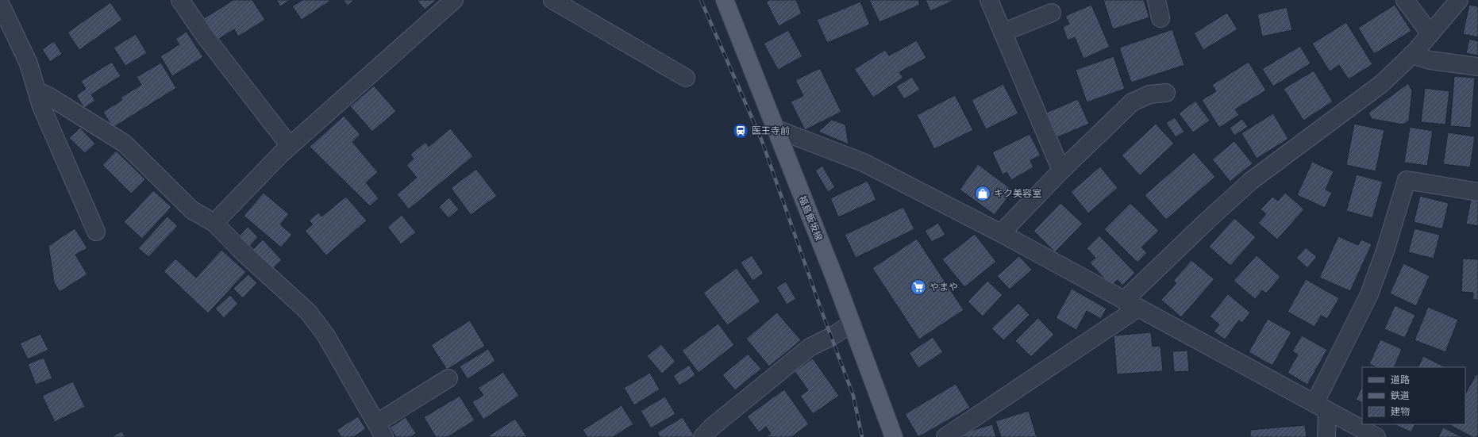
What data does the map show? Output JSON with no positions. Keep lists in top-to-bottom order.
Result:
{
  "streets": {
    "main road": ["福島飯坂線"]
  },
  "places": {
    "station": ["医王寺前"],
    "shop": ["キク美容室"],
    "supermarket": ["やまや"]
  },
  "legend": ["道路", "鉄道", "建物"]
}
